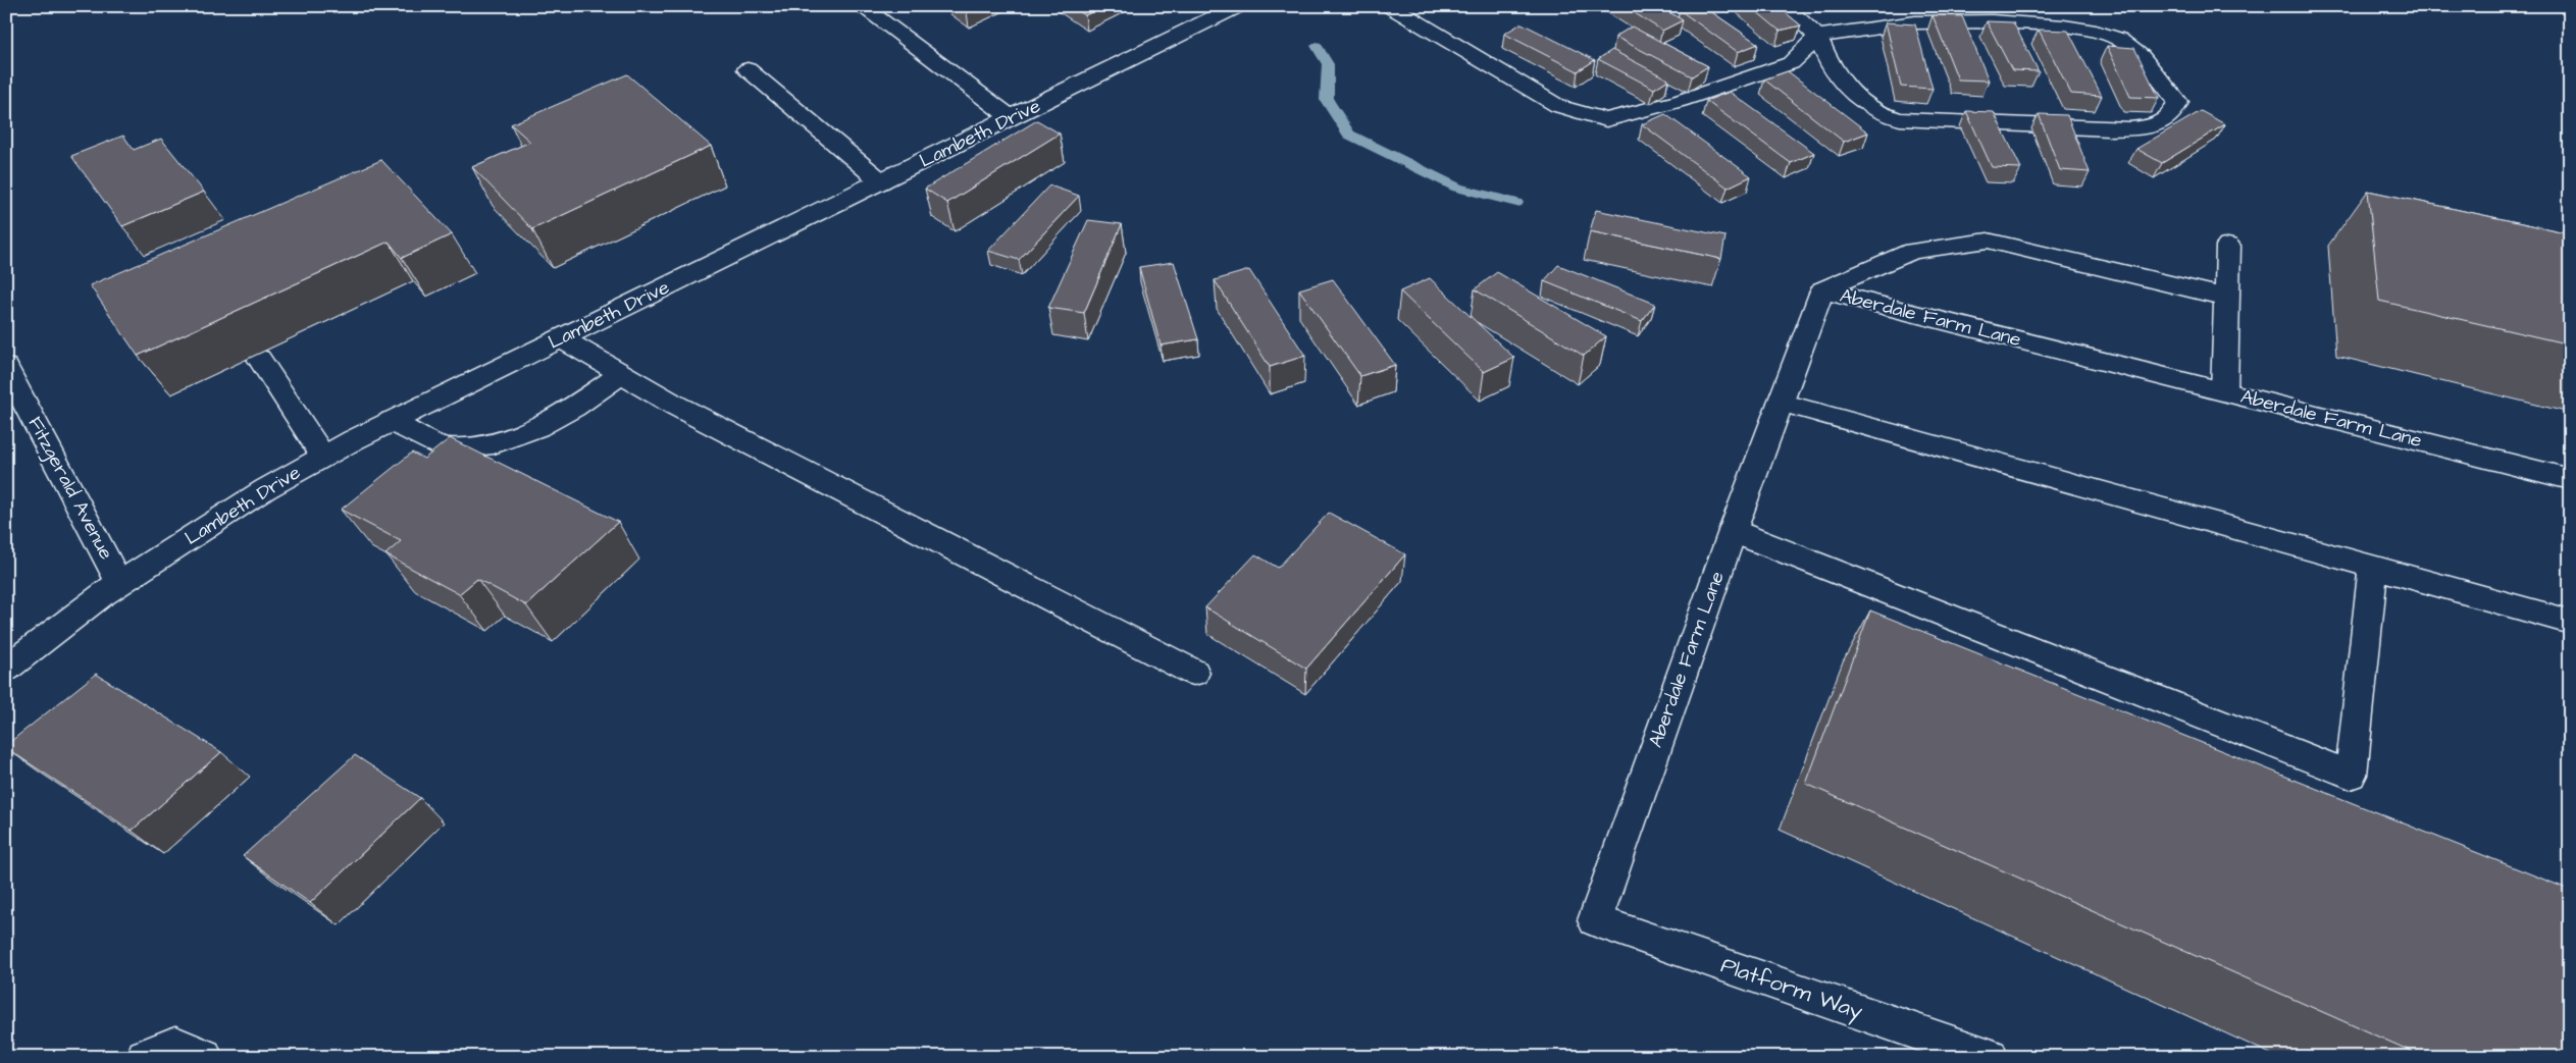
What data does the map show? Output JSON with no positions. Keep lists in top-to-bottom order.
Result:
{
  "streets": {
    "street": [
      "Lambeth Drive",
      "Aberdale Farm Lane",
      "Fitzgerald Avenue",
      "Platform Way"
    ]
  },
  "crossings": [
    ["Lambeth Drive", "Fitzgerald Avenue"],
    ["Aberdale Farm Lane", "Platform Way"]
  ]
}
